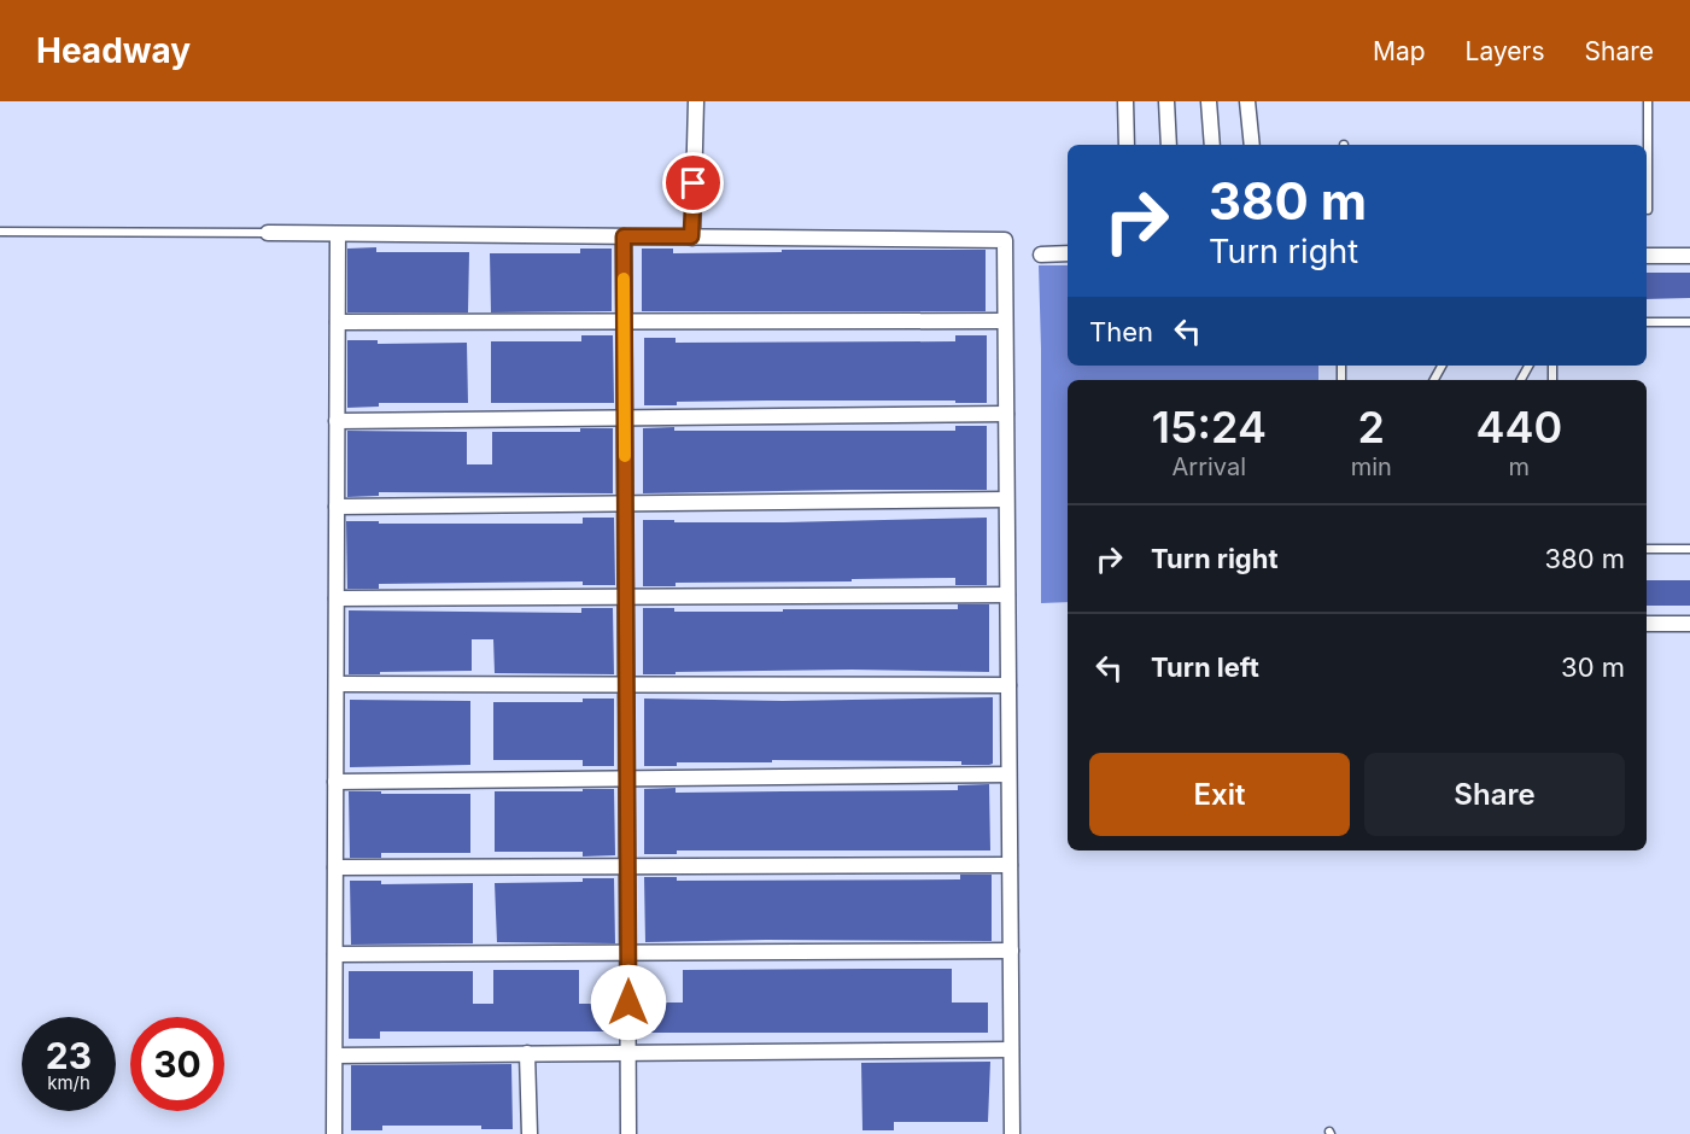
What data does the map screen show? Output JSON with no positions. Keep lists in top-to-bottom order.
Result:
{
  "page": {
    "header": "Headway",
    "nav": ["Map", "Layers", "Share"],
    "turn": ["380 m", "Turn right"],
    "then": "Then",
    "eta": [
      "15:24",
      "Arrival",
      "2",
      "min",
      "440",
      "m"
    ],
    "list": [
      {
        "name": "Turn right",
        "value": "380 m"
      },
      {
        "name": "Turn left",
        "value": "30 m"
      }
    ],
    "buttons": ["Exit", "Share"],
    "speed": "23 km/h",
    "limit": "30"
  }
}
